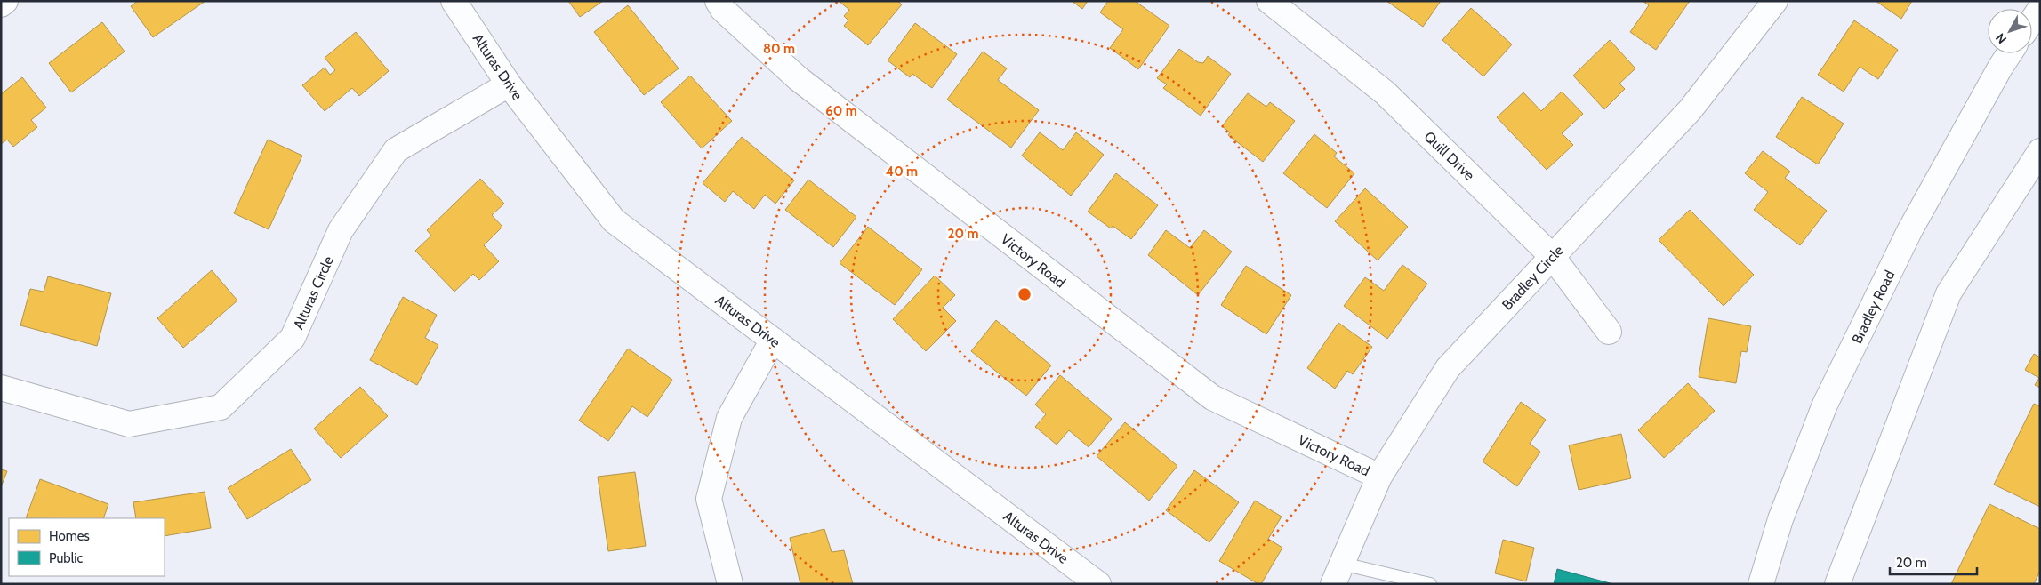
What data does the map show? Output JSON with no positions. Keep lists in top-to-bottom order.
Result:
{
  "streets": {
    "street": [
      "Alturas Drive",
      "Quill Drive",
      "Victory Road",
      "Bradley Circle",
      "Alturas Circle",
      "Bradley Road"
    ]
  },
  "crossings": [
    ["Alturas Drive", "Alturas Circle"],
    ["Quill Drive", "Bradley Circle"],
    ["Victory Road", "Bradley Circle"]
  ],
  "legend": ["Homes", "Public"],
  "scale_bar": "20 m",
  "north": "bottom left",
  "rings": [
    "80 m",
    "60 m",
    "40 m",
    "20 m"
  ]
}
